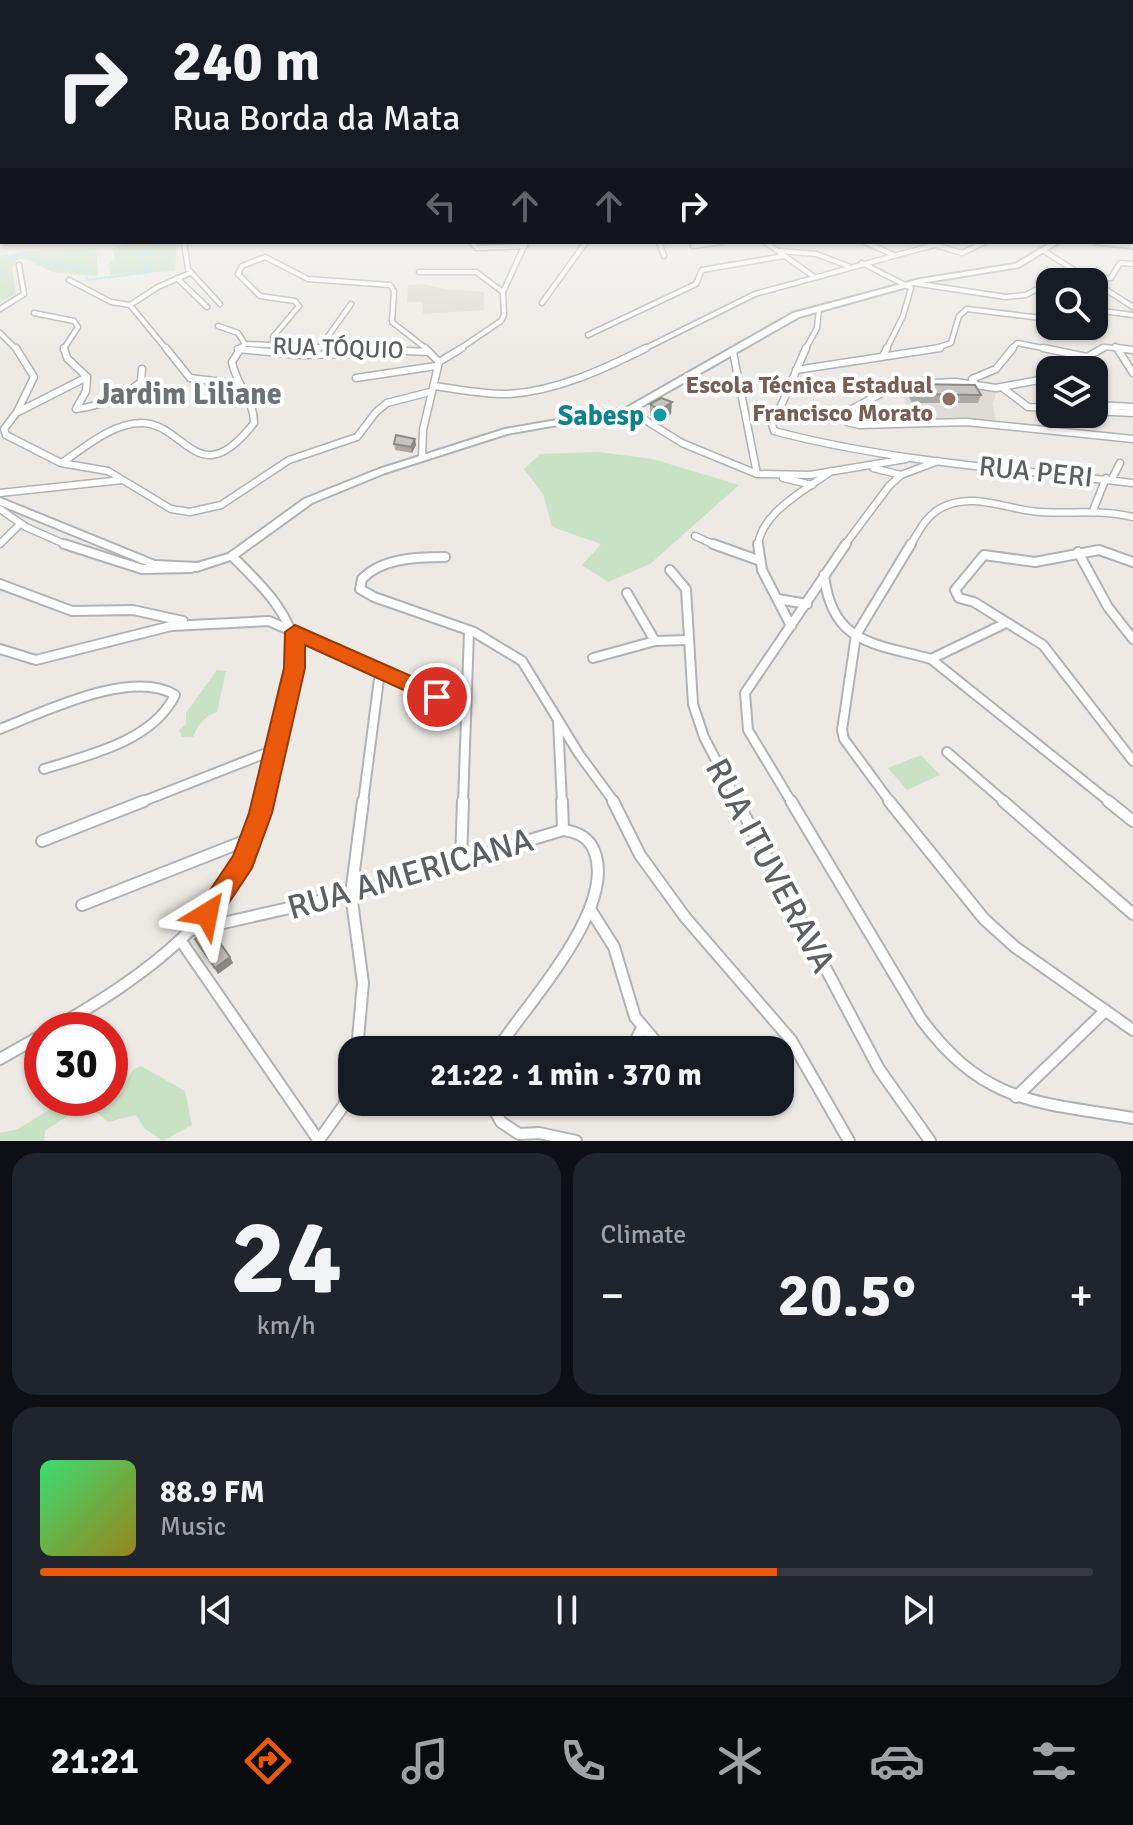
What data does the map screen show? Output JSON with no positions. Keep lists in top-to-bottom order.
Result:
{
  "streets": {
    "street": [
      "RUA TÓQUIO",
      "RUA PERI",
      "RUA ITUVERAVA",
      "RUA AMERICANA"
    ]
  },
  "districts": ["Jardim Liliane"],
  "places": ["Escola Técnica Estadual Francisco Morato", "Sabesp"],
  "page": {
    "turn": ["240 m", "Rua Borda da Mata"],
    "limit": "30",
    "trip": "21:22 · 1 min · 370 m",
    "tile": [
      ["24", "km/h"],
      "Climate"
    ],
    "heat": ["−", "20.5°", "+"],
    "song": ["88.9 FM", "Music"],
    "tabs": "21:21"
  }
}
